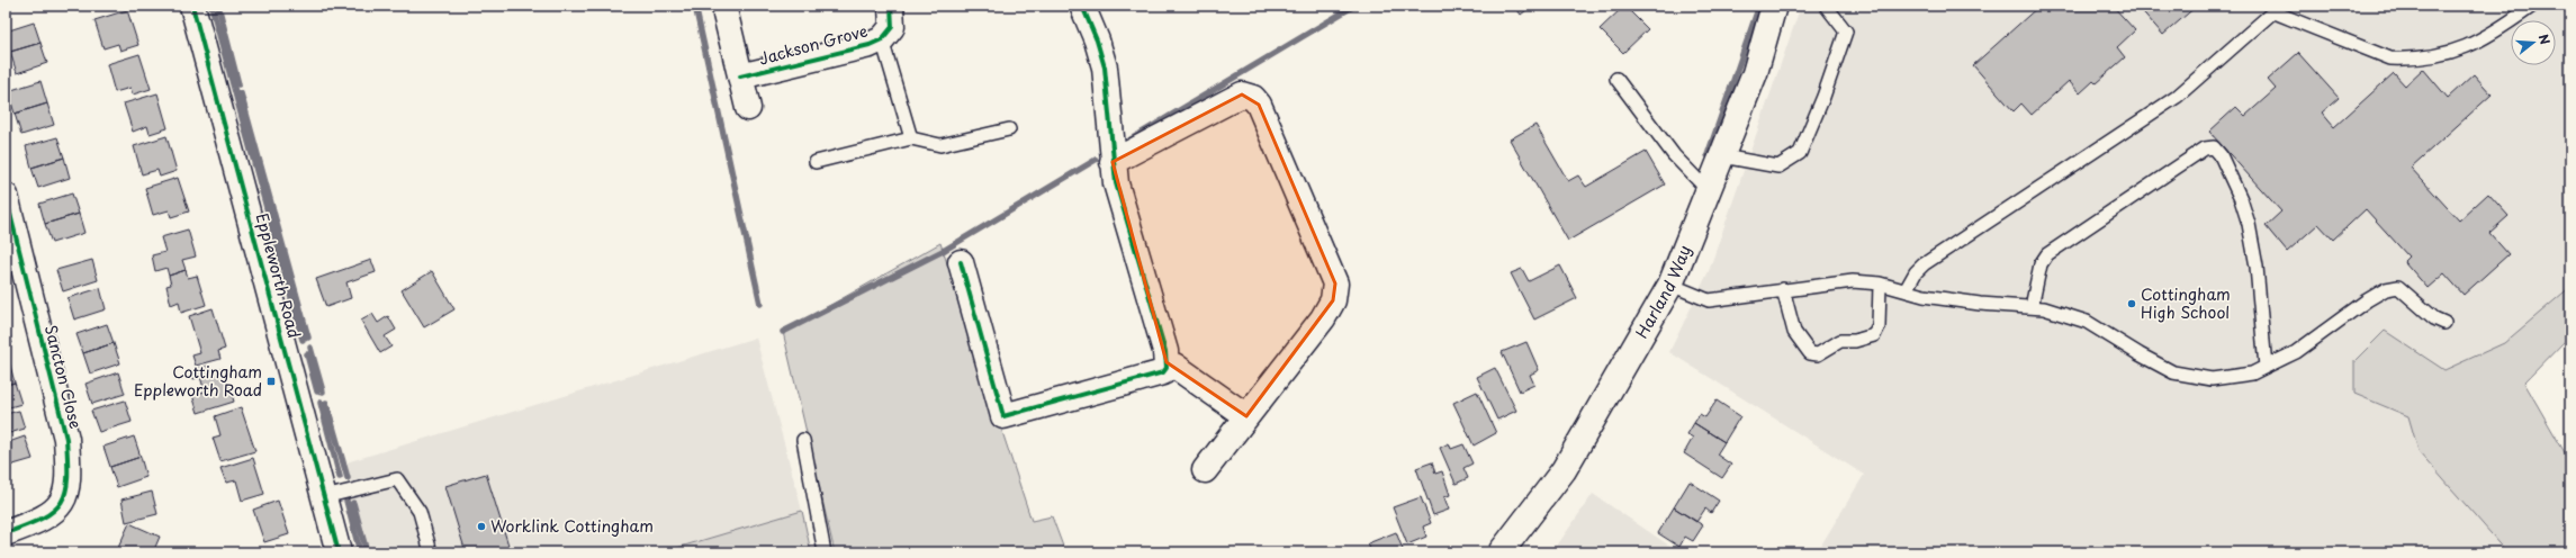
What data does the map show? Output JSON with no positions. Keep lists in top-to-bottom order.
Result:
{
  "streets": {
    "street": [
      "Jackson Grove",
      "Eppleworth Road",
      "Harland Way",
      "Sancton Close"
    ]
  },
  "places": {
    "other": ["Cottingham High School", "Worklink Cottingham"],
    "transit": ["Cottingham Eppleworth Road"]
  },
  "north": "right"
}
